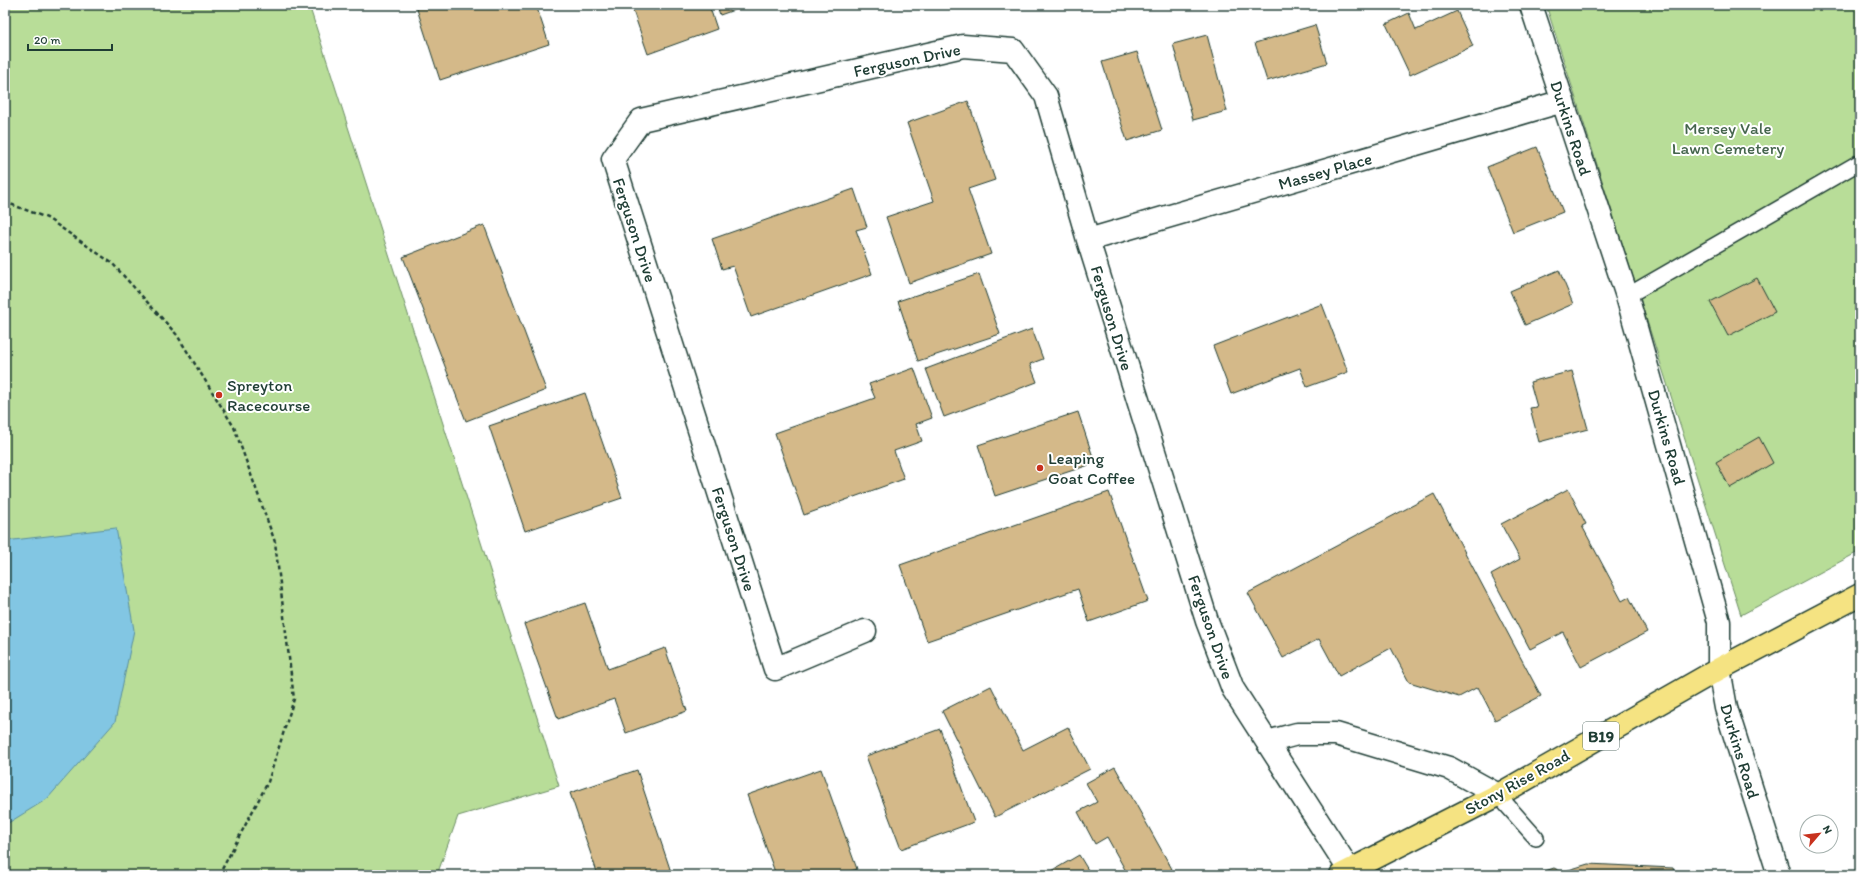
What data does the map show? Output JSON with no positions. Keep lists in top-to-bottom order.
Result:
{
  "streets": {
    "main road": ["B19", "Stony Rise Road"],
    "street": ["Ferguson Drive", "Durkins Road", "Massey Place"]
  },
  "crossings": [
    ["Ferguson Drive", "Massey Place"],
    ["Ferguson Drive", "Stony Rise Road"],
    ["Durkins Road", "Massey Place"],
    ["Durkins Road", "Stony Rise Road"]
  ],
  "parks": ["Mersey Vale Lawn Cemetery"],
  "places": ["Spreyton Racecourse", "Leaping Goat Coffee"],
  "scale_bar": "20 m",
  "north": "top right"
}
